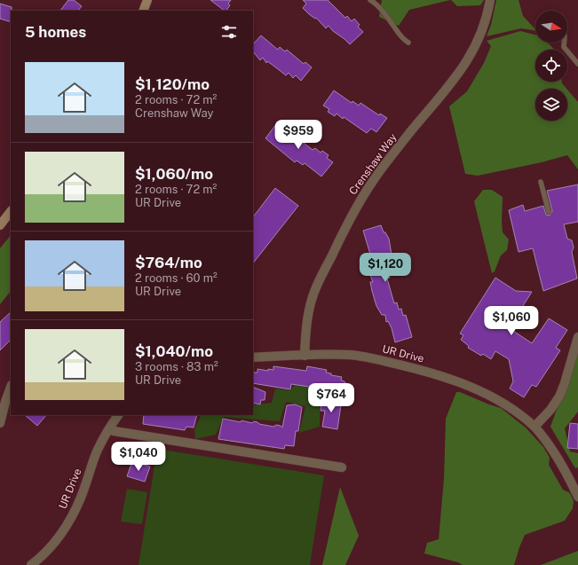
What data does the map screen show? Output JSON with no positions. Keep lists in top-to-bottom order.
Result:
{
  "streets": {
    "street": ["Crenshaw Way", "UR Drive"]
  },
  "crossings": [
    ["Crenshaw Way", "UR Drive"]
  ],
  "north": "right",
  "page": {
    "heading": "5 homes",
    "list": [
      {
        "name": "$1,120/mo",
        "note": "2 rooms · 72 m² · Crenshaw Way"
      },
      {
        "name": "$1,060/mo",
        "note": "2 rooms · 72 m² · UR Drive"
      },
      {
        "name": "$764/mo",
        "note": "2 rooms · 60 m² · UR Drive"
      },
      {
        "name": "$1,040/mo",
        "note": "3 rooms · 83 m² · UR Drive"
      }
    ],
    "price": [
      "$959",
      "$1,120",
      "$1,060",
      "$764",
      "$1,040"
    ]
  }
}
